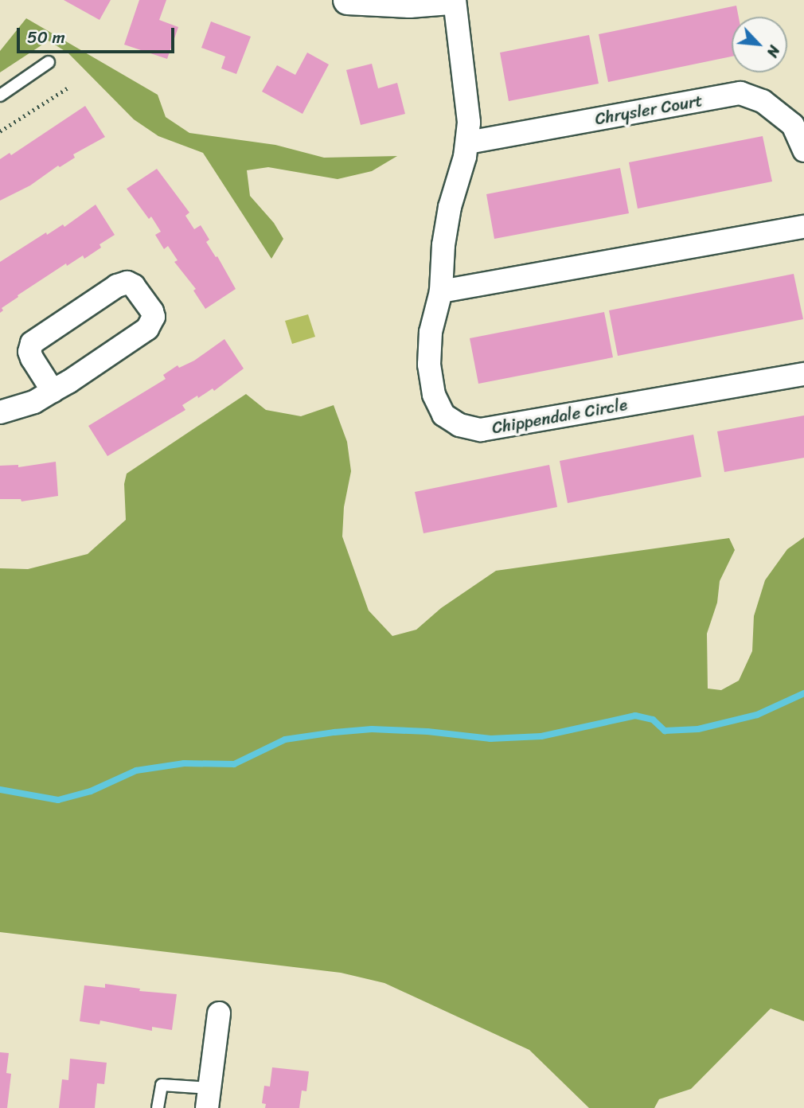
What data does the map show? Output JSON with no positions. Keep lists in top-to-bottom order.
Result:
{
  "streets": {
    "street": ["Chrysler Court", "Chippendale Circle"]
  },
  "crossings": [
    ["Chrysler Court", "Chippendale Circle"]
  ],
  "scale_bar": "50 m",
  "north": "bottom right"
}
